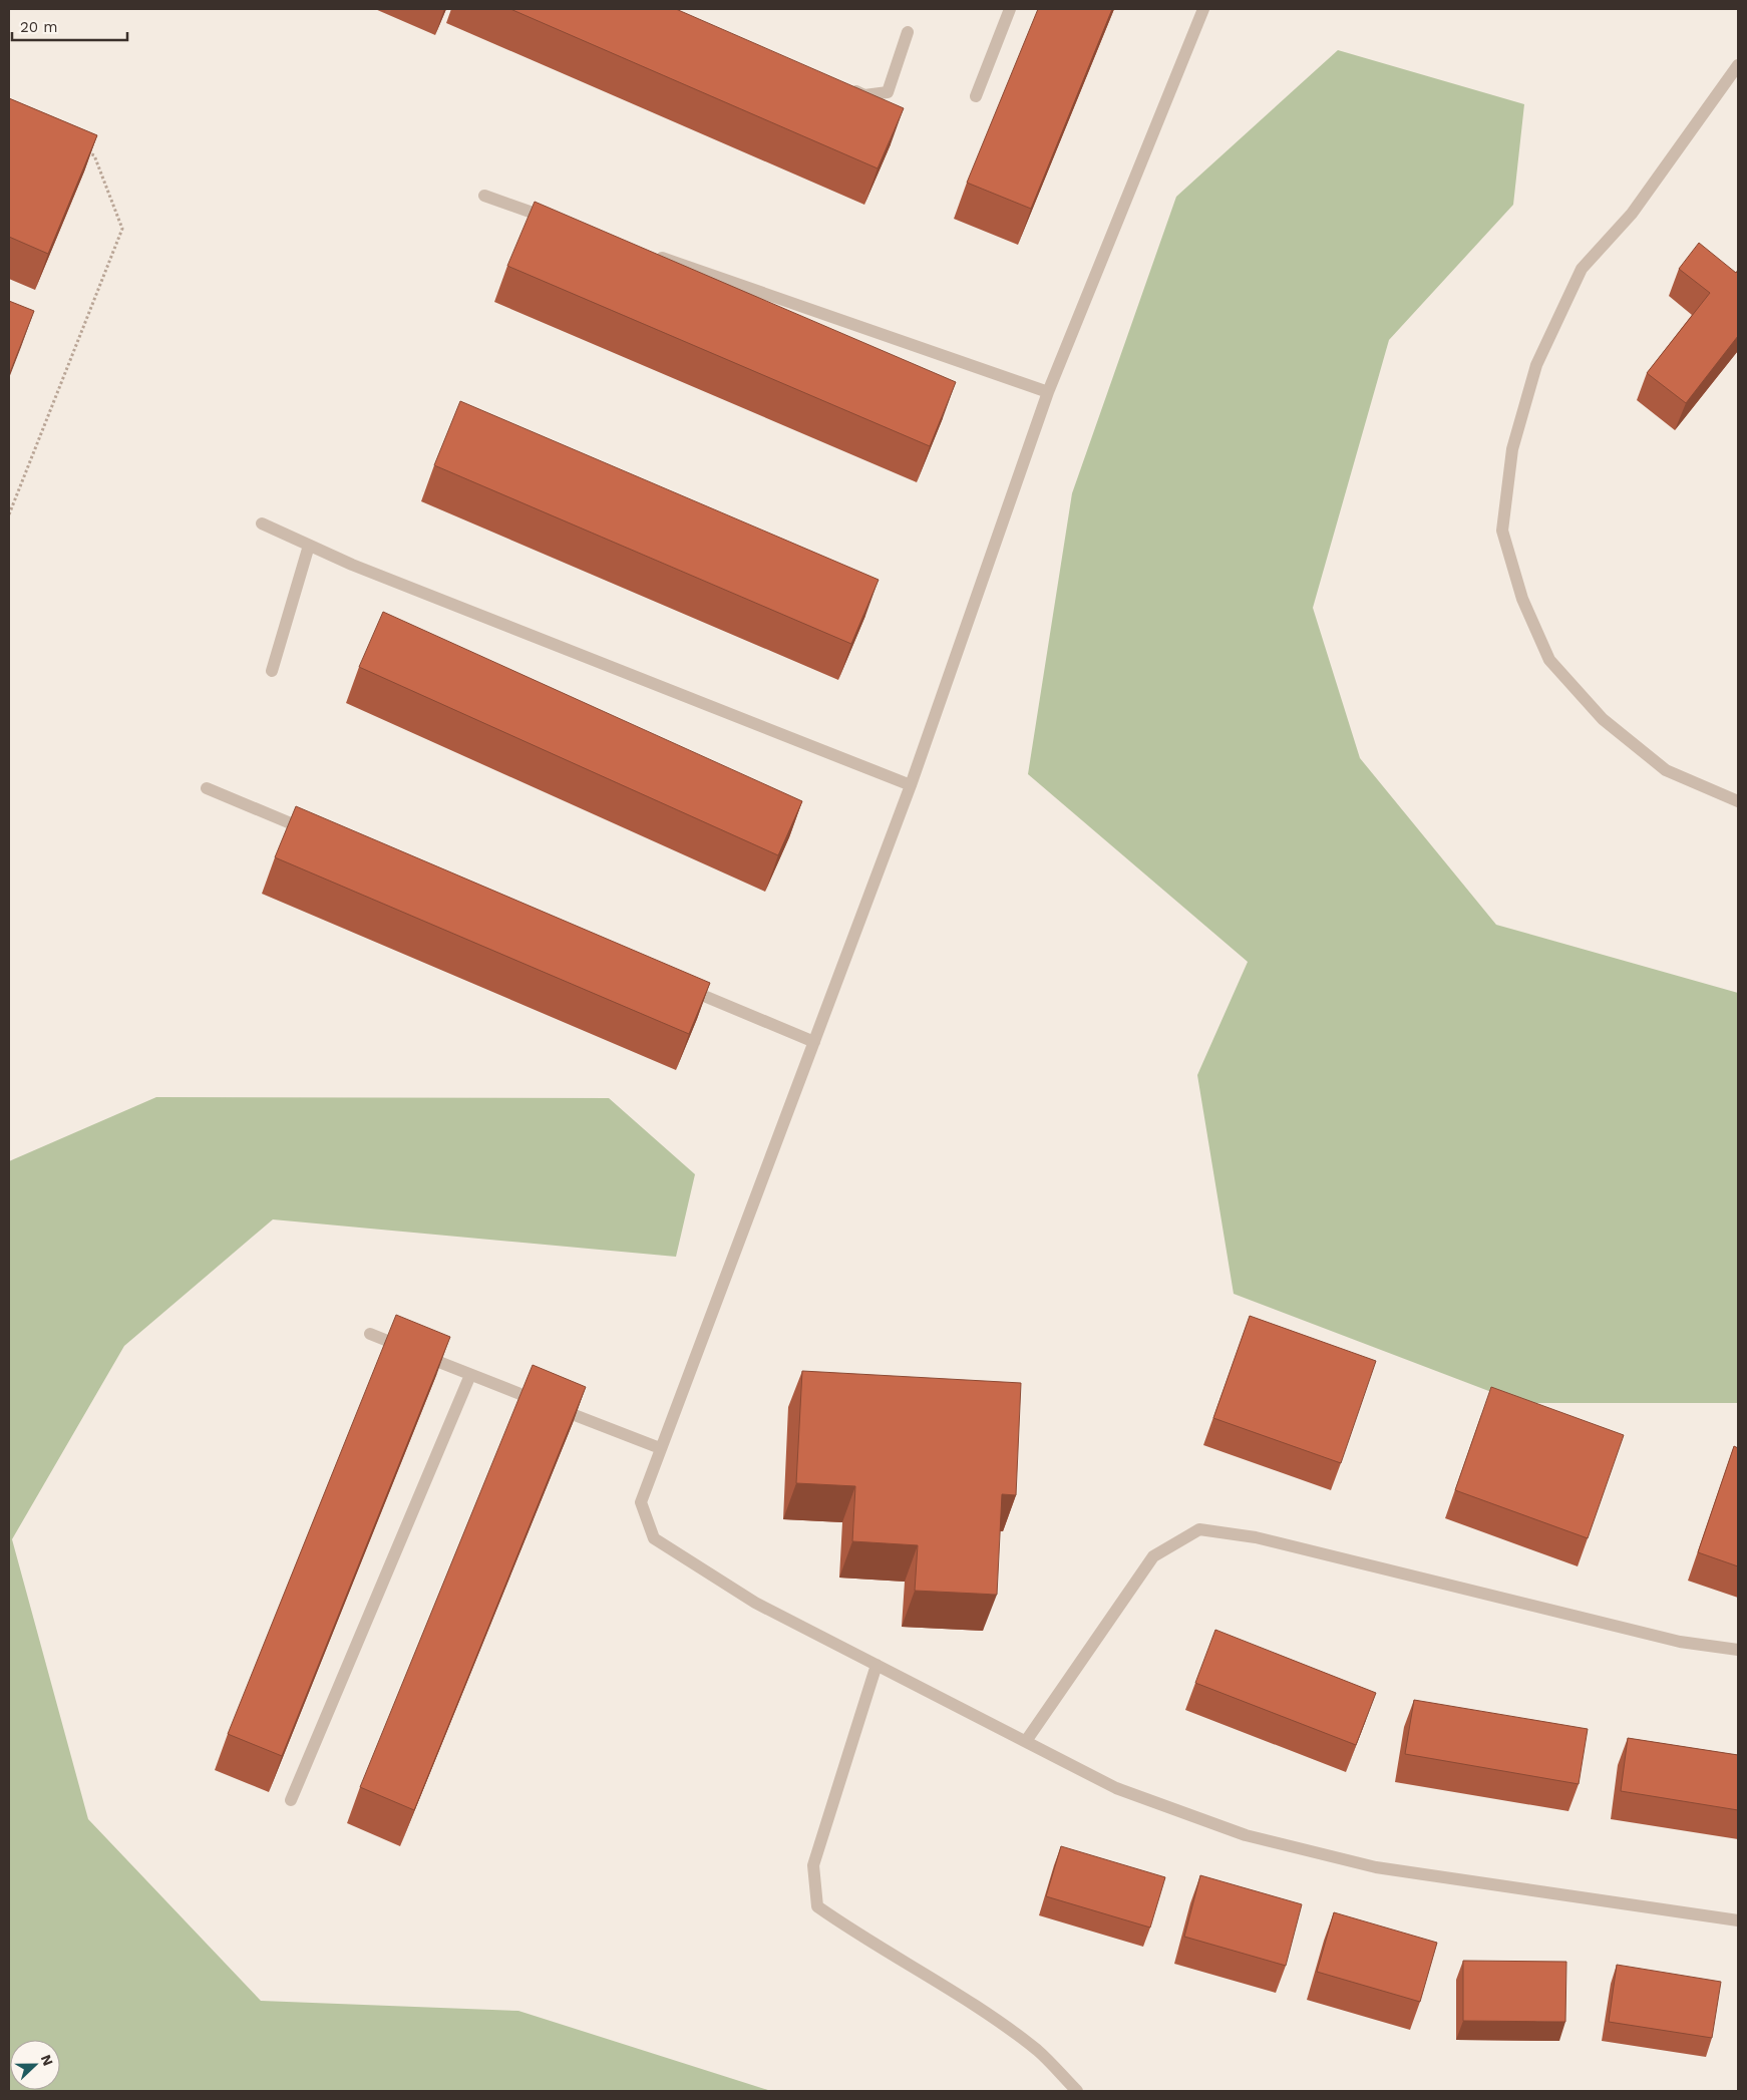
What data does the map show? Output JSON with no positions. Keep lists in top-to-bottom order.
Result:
{
  "scale_bar": "20 m",
  "north": "right"
}
